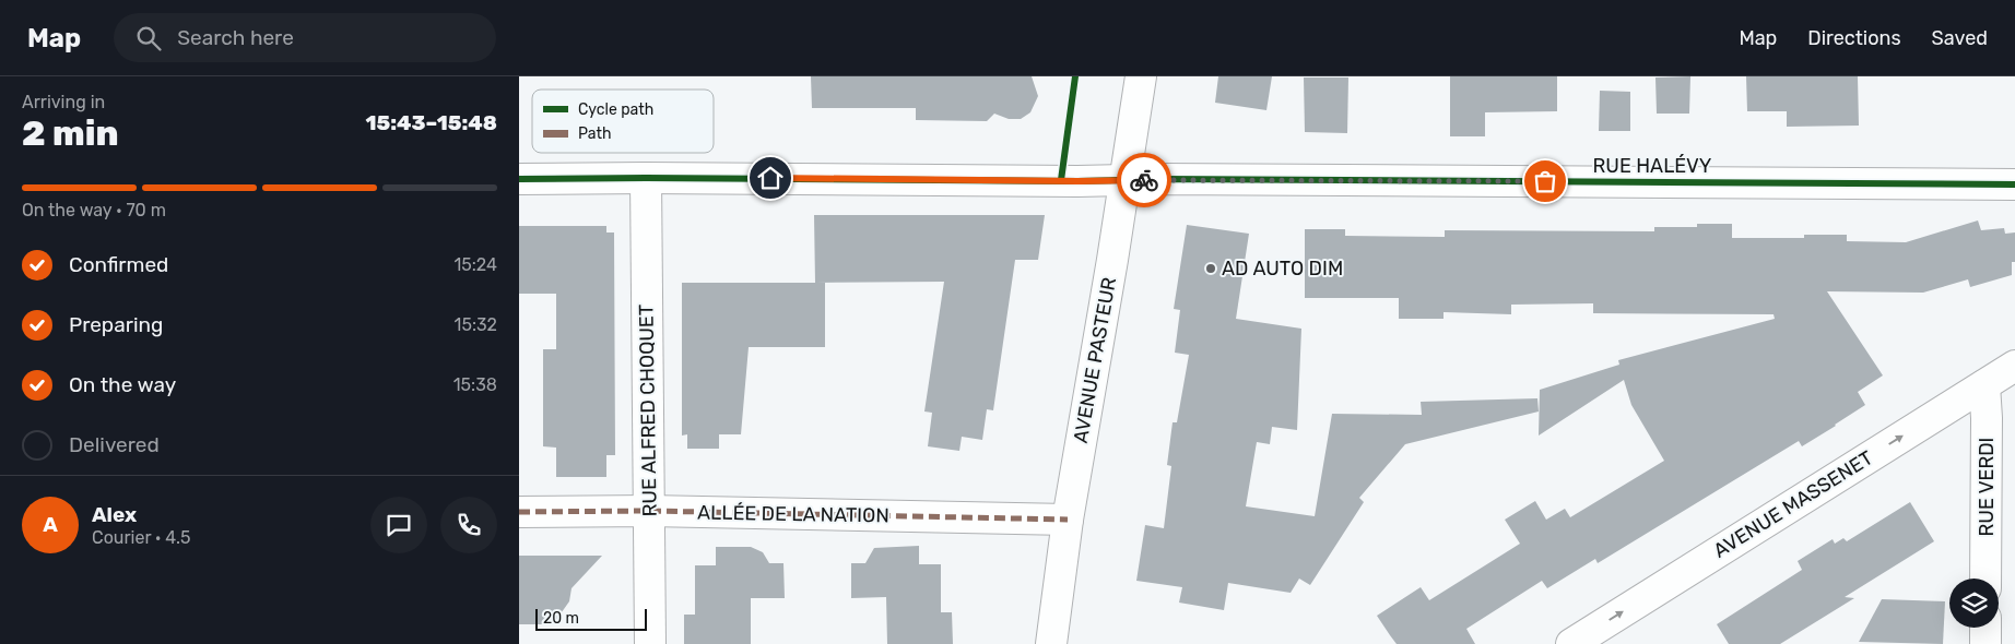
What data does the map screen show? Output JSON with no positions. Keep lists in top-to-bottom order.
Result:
{
  "streets": {
    "street": [
      "RUE HALÉVY",
      "AVENUE PASTEUR",
      "RUE ALFRED CHOQUET",
      "RUE VERDI",
      "AVENUE MASSENET",
      "ALLÉE DE LA NATION"
    ]
  },
  "crossings": [
    ["RUE HALÉVY", "AVENUE PASTEUR"],
    ["RUE HALÉVY", "RUE ALFRED CHOQUET"],
    ["AVENUE PASTEUR", "ALLÉE DE LA NATION"],
    ["RUE ALFRED CHOQUET", "ALLÉE DE LA NATION"],
    ["RUE VERDI", "AVENUE MASSENET"]
  ],
  "one_way": ["AVENUE MASSENET"],
  "places": ["AD AUTO DIM"],
  "legend": ["Cycle path", "Path"],
  "scale_bar": "20 m",
  "page": {
    "header": "Map",
    "search": "Search here",
    "nav": ["Map", "Directions", "Saved"],
    "heading": ["2 min", "Arriving in", "15:43–15:48"],
    "panel": ["Alex", "Courier · 4.5"],
    "bar": "On the way · 70 m",
    "list": [
      ["Confirmed", "15:24"],
      ["Preparing", "15:32"],
      ["On the way", "15:38"],
      "Delivered"
    ],
    "round": "A",
    "scale": "20 m"
  }
}
